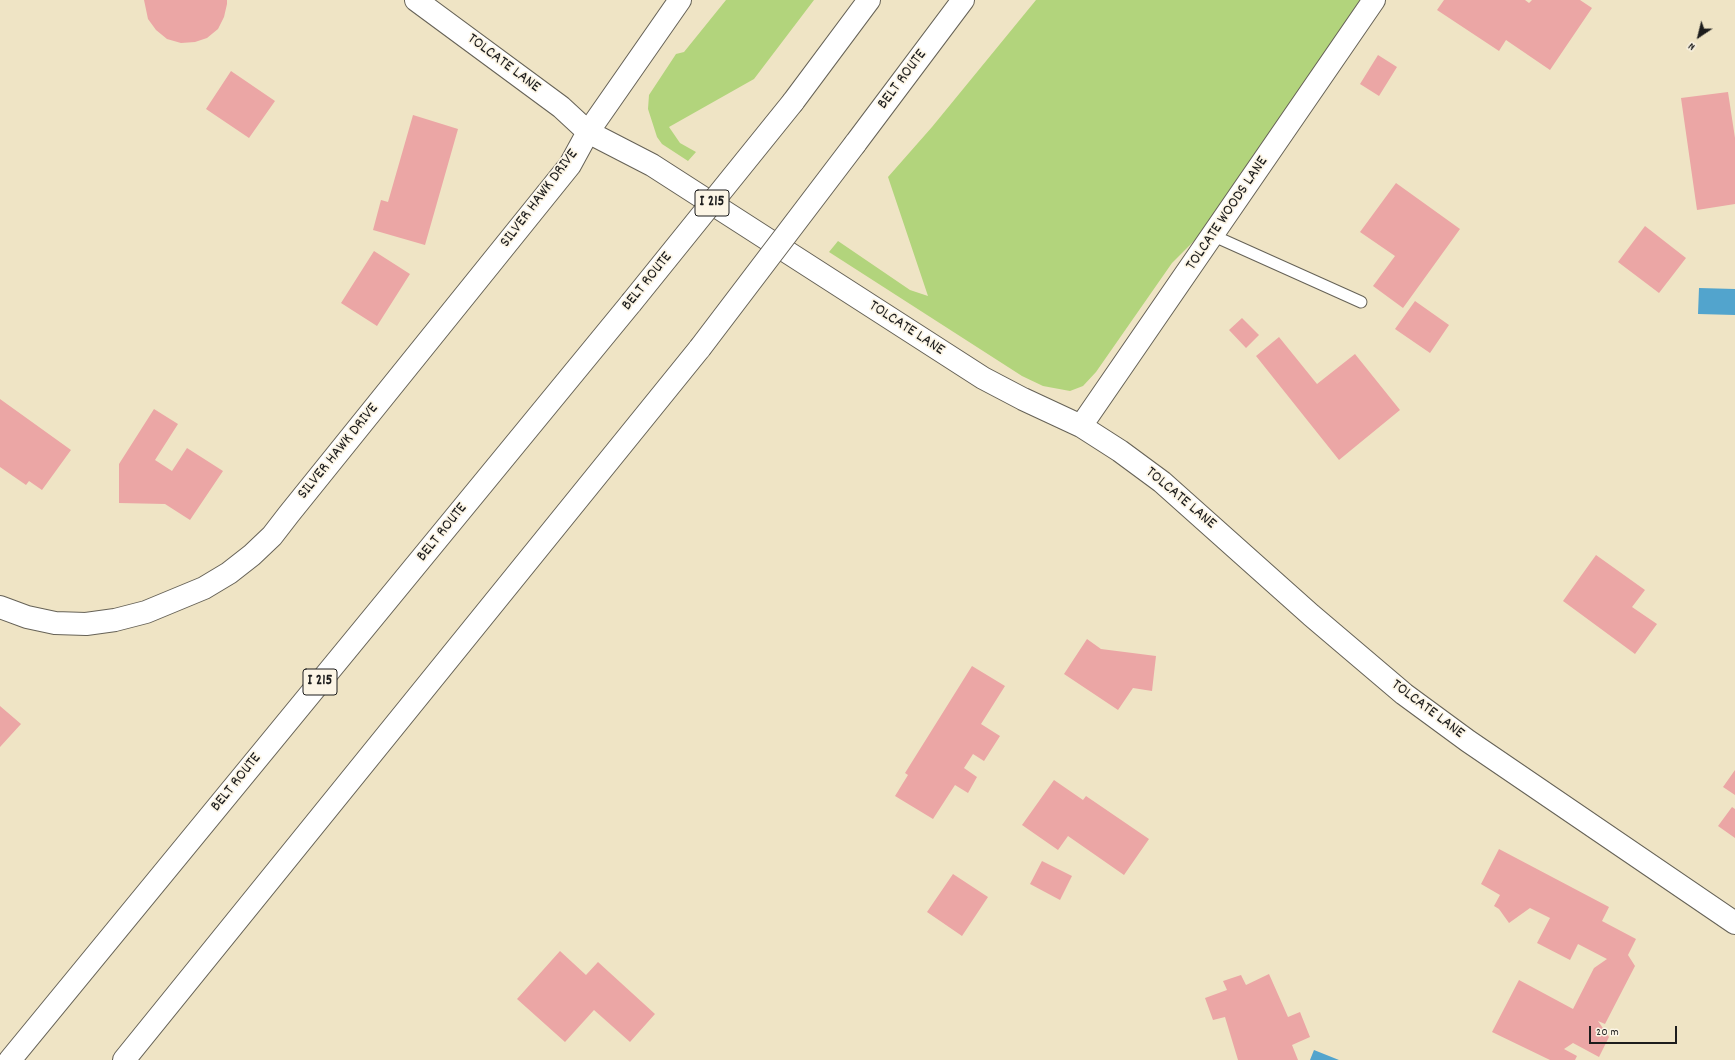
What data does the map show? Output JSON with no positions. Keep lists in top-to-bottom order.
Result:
{
  "streets": {
    "main road": [
      "TOLCATE LANE",
      "BELT ROUTE",
      "SILVER HAWK DRIVE",
      "I 215",
      "TOLCATE WOODS LANE"
    ]
  },
  "crossings": [
    ["TOLCATE LANE", "SILVER HAWK DRIVE"],
    ["TOLCATE LANE", "TOLCATE WOODS LANE"]
  ],
  "scale_bar": "20 m",
  "north": "bottom left"
}
